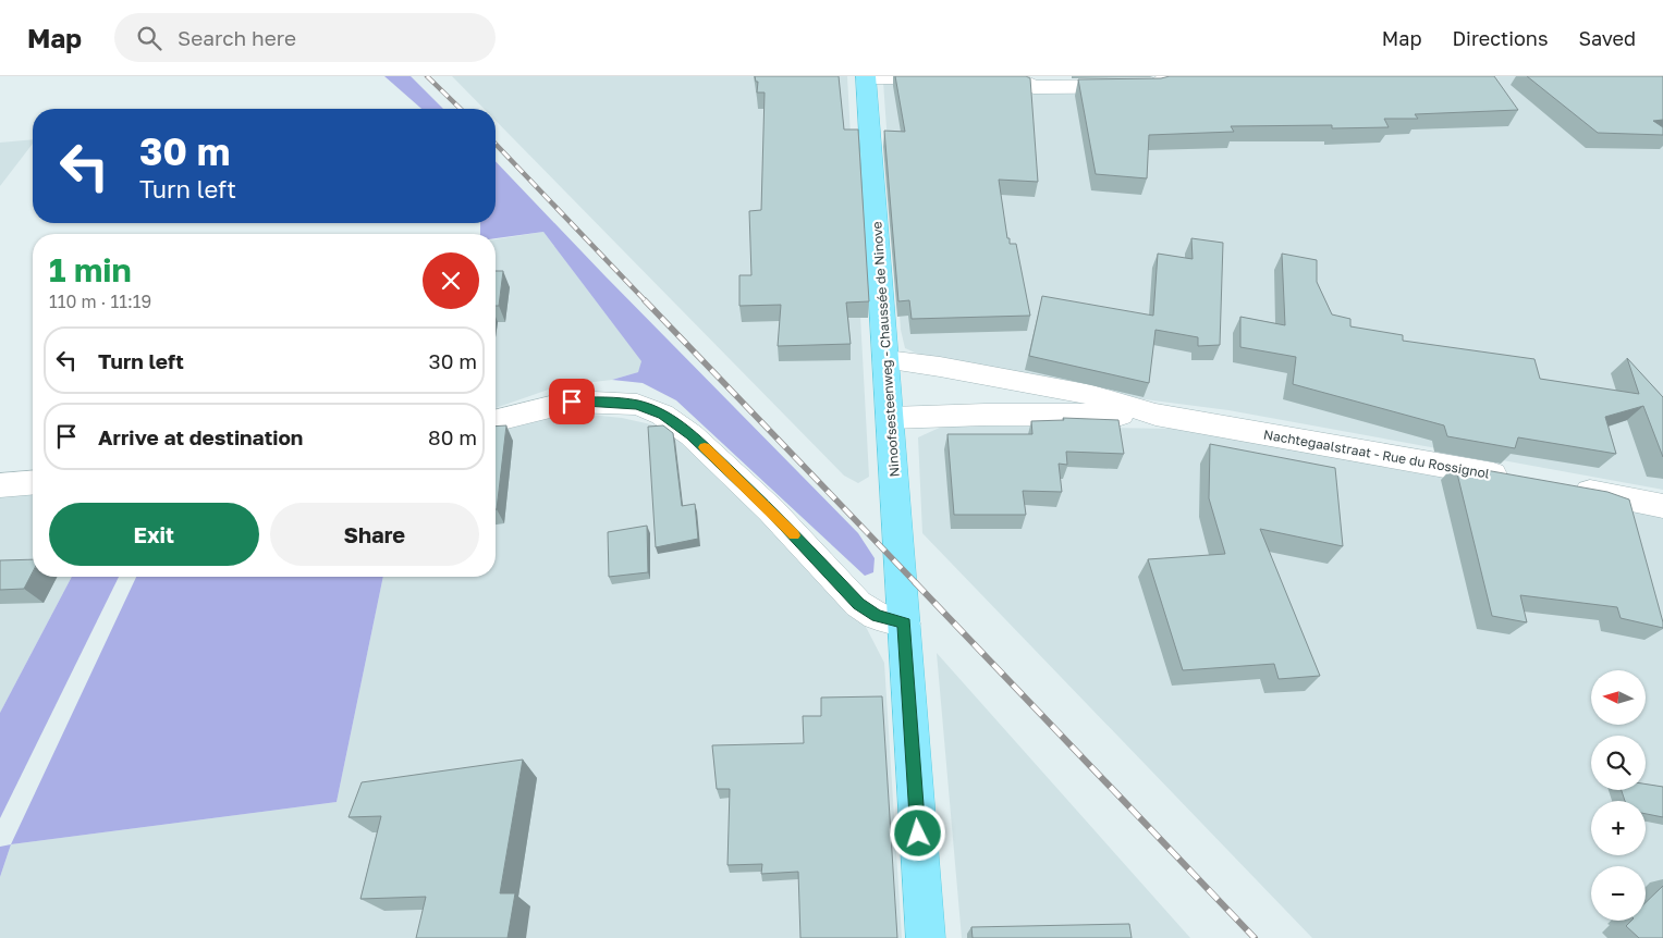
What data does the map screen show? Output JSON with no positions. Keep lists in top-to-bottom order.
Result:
{
  "streets": {
    "main road": ["Ninoofsesteenweg - Chaussée de Ninove"],
    "street": ["Nachtegaalstraat - Rue du Rossignol"]
  },
  "crossings": [
    ["Ninoofsesteenweg - Chaussée de Ninove", "Nachtegaalstraat - Rue du Rossignol"]
  ],
  "north": "left",
  "page": {
    "header": "Map",
    "search": "Search here",
    "nav": ["Map", "Directions", "Saved"],
    "turn": ["30 m", "Turn left"],
    "heading": ["1 min", "110 m · 11:19"],
    "list": [
      {
        "name": "Turn left",
        "value": "30 m"
      },
      {
        "name": "Arrive at destination",
        "value": "80 m"
      }
    ],
    "buttons": ["Exit", "Share"],
    "map_buttons": ["+", "−"]
  }
}
